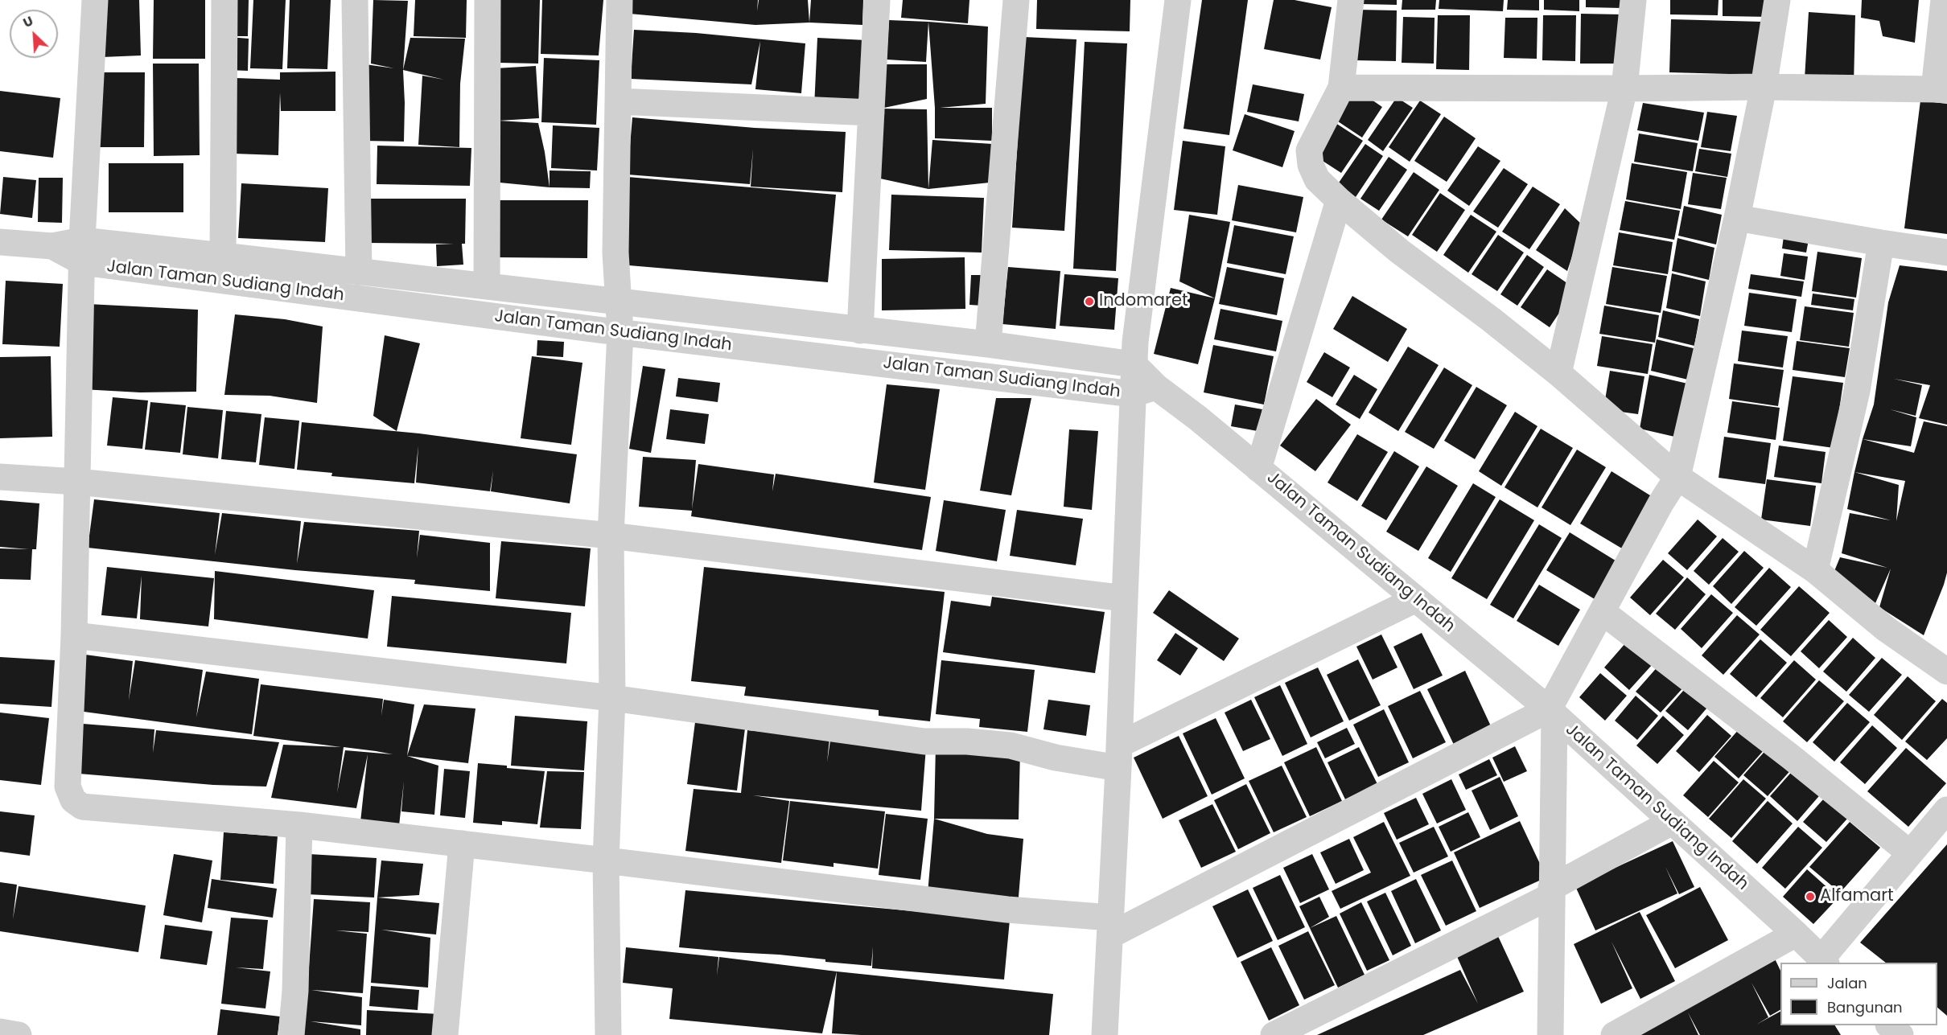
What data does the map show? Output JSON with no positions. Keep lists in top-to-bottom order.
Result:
{
  "streets": {
    "street": ["Jalan Taman Sudiang Indah"]
  },
  "places": ["Indomaret", "Alfamart"],
  "legend": ["Jalan", "Bangunan"],
  "north": "top left"
}
